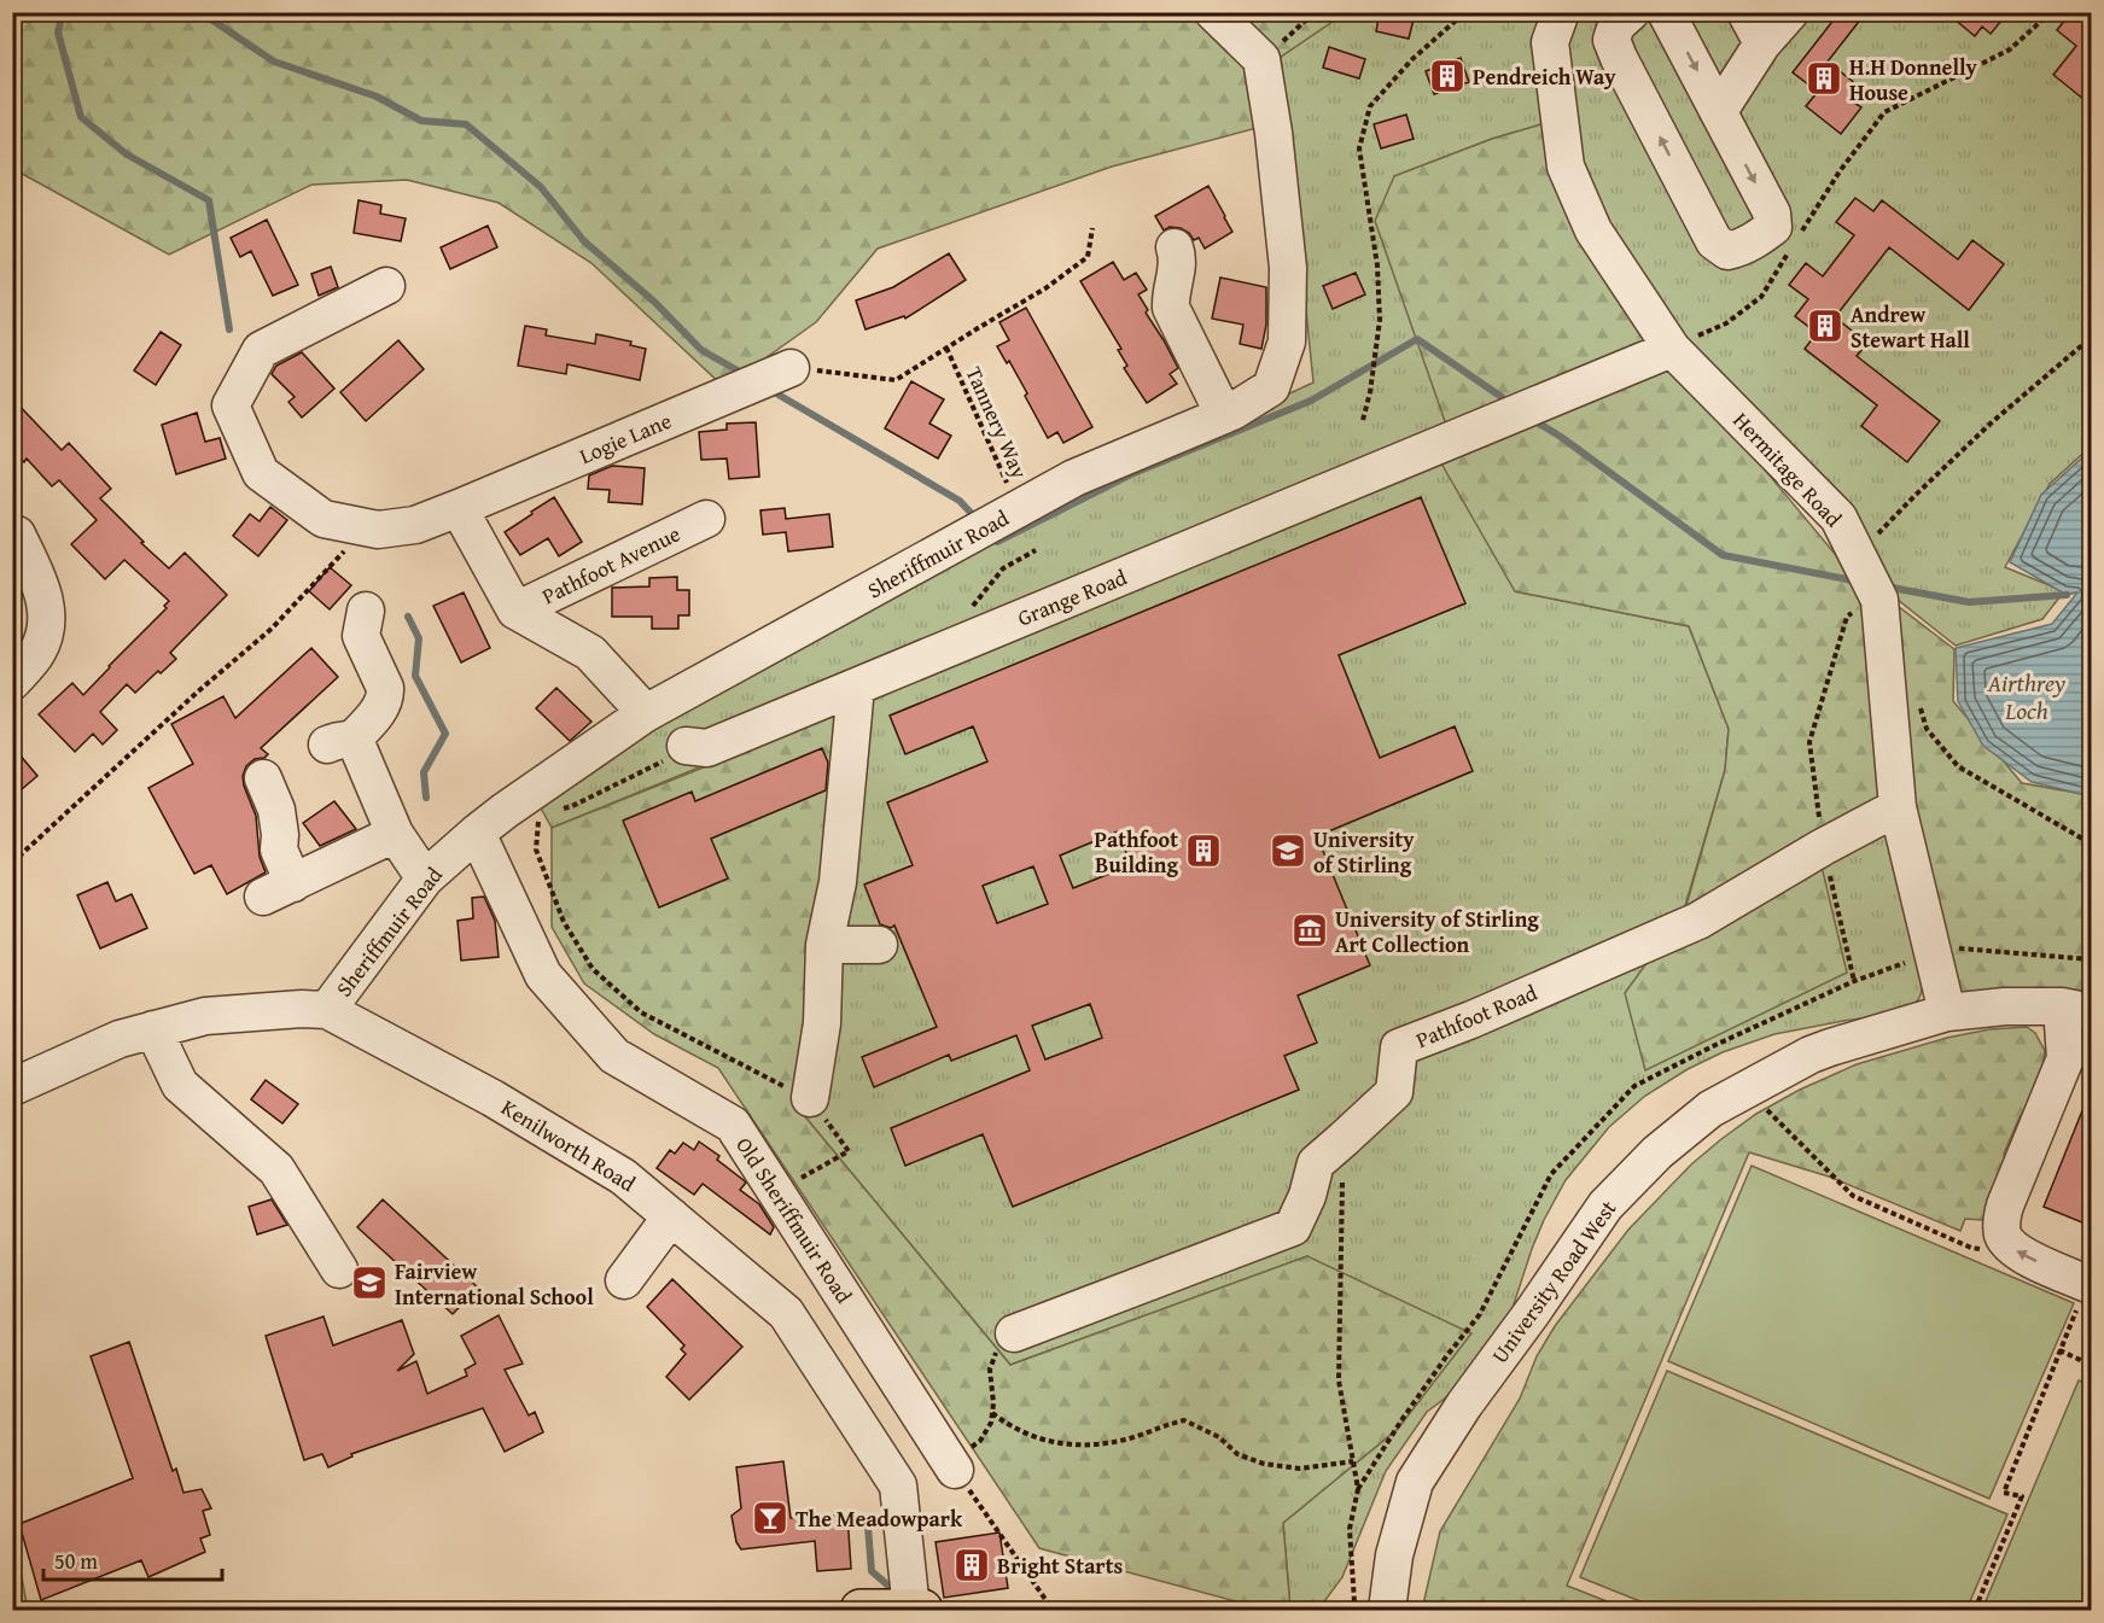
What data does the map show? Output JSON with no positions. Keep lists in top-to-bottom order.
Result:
{
  "streets": {
    "street": [
      "Logie Lane",
      "Hermitage Road",
      "Sheriffmuir Road",
      "Pathfoot Avenue",
      "Grange Road",
      "Pathfoot Road",
      "Kenilworth Road",
      "Old Sheriffmuir Road",
      "University Road West"
    ],
    "path": ["Tannery Way"]
  },
  "crossings": [
    ["Tannery Way", "Sheriffmuir Road"],
    ["Hermitage Road", "Grange Road"],
    ["Hermitage Road", "Pathfoot Road"],
    ["Hermitage Road", "University Road West"],
    ["Sheriffmuir Road", "Kenilworth Road"],
    ["Sheriffmuir Road", "Old Sheriffmuir Road"]
  ],
  "water": ["Airthrey Loch"],
  "places": {
    "building": [
      "Pendreich Way",
      "H.H Donnelly House",
      "Andrew Stewart Hall",
      "Pathfoot Building",
      "Bright Starts"
    ],
    "school or university": ["University of Stirling", "Fairview International School"],
    "museum": ["University of Stirling Art Collection"],
    "bar": ["The Meadowpark"]
  },
  "scale_bar": "50 m"
}
